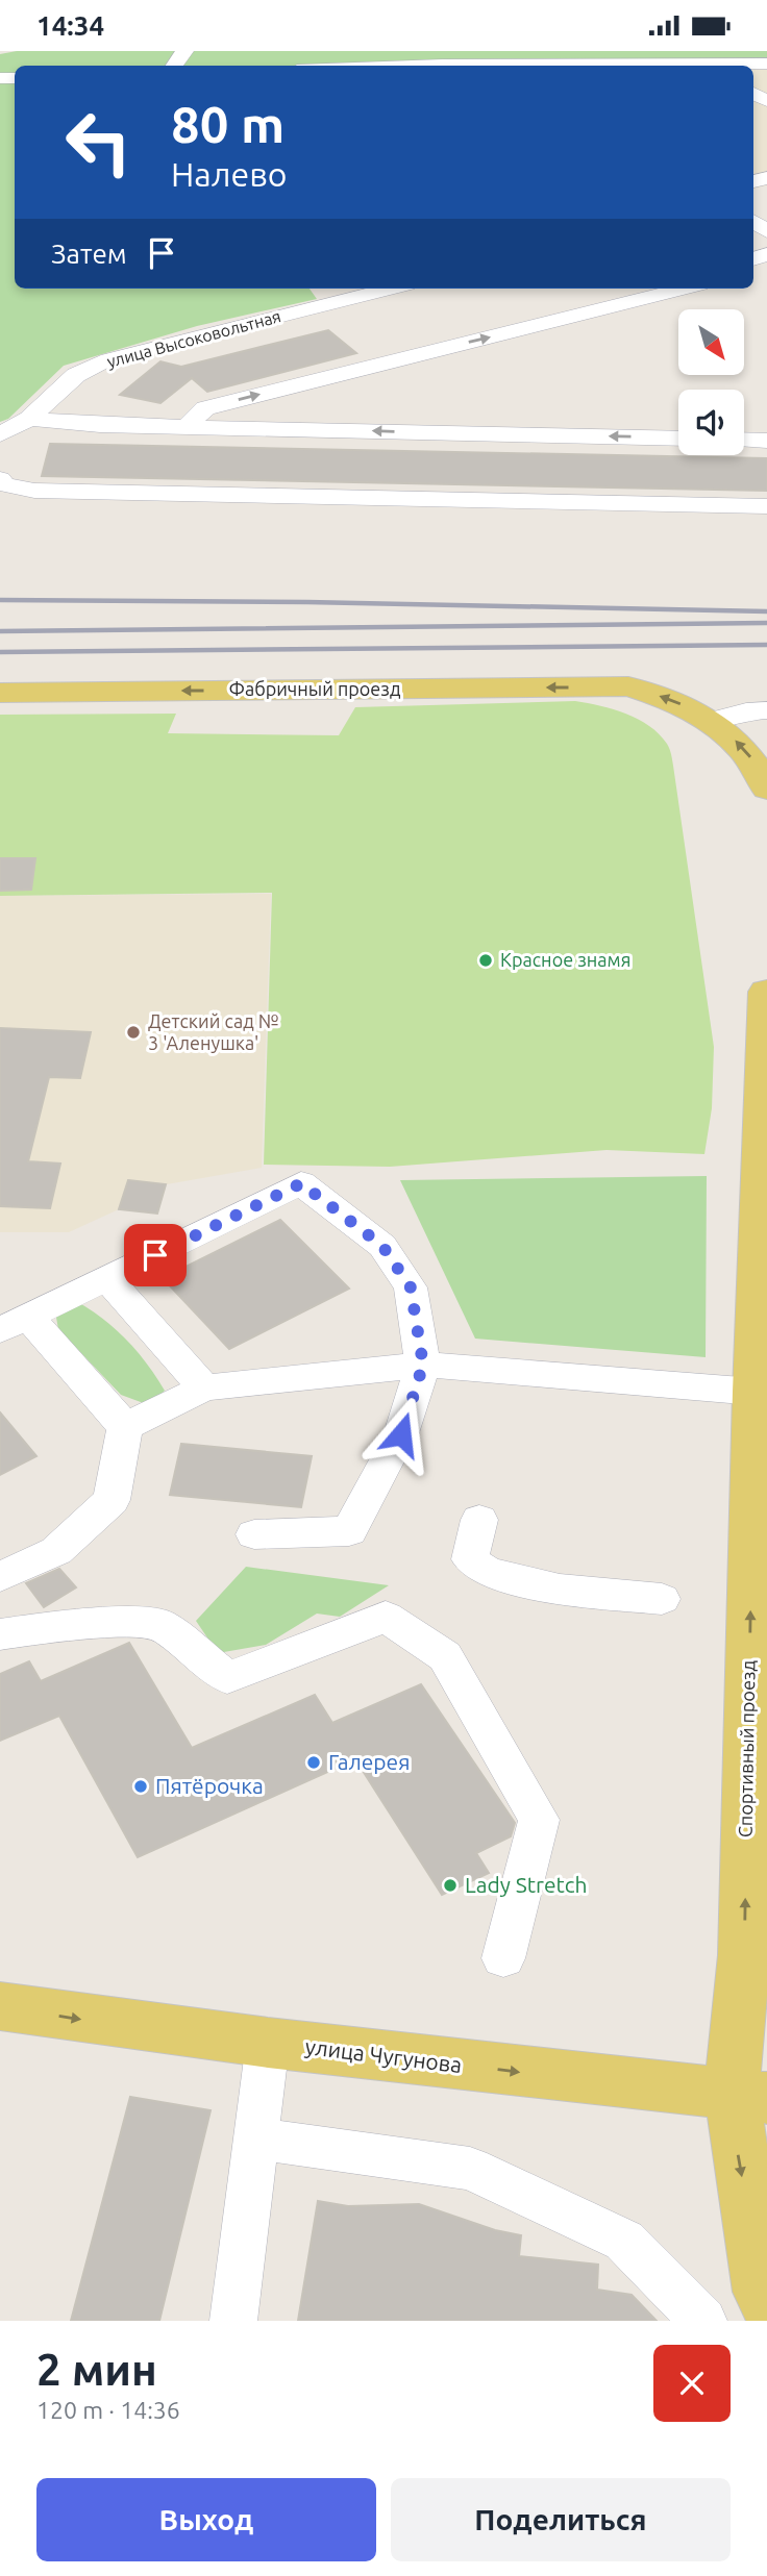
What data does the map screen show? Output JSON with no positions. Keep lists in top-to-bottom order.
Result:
{
  "streets": {
    "main road": ["Фабричный проезд", "Спортивный проезд", "улица Чугунова"],
    "street": ["улица Высоковольтная"]
  },
  "crossings": [
    ["Спортивный проезд", "улица Чугунова"]
  ],
  "one_way": ["Фабричный проезд", "улица Чугунова"],
  "places": [
    "Красное знамя",
    "Детский сад № 3 'Аленушка'",
    "Галерея",
    "Пятёрочка",
    "Lady Stretch"
  ],
  "north": "bottom right",
  "page": {
    "status": "14:34",
    "turn": ["80 m", "Налево"],
    "then": "Затем",
    "heading": ["2 мин", "120 m · 14:36"],
    "buttons": ["Выход", "Поделиться"]
  }
}
